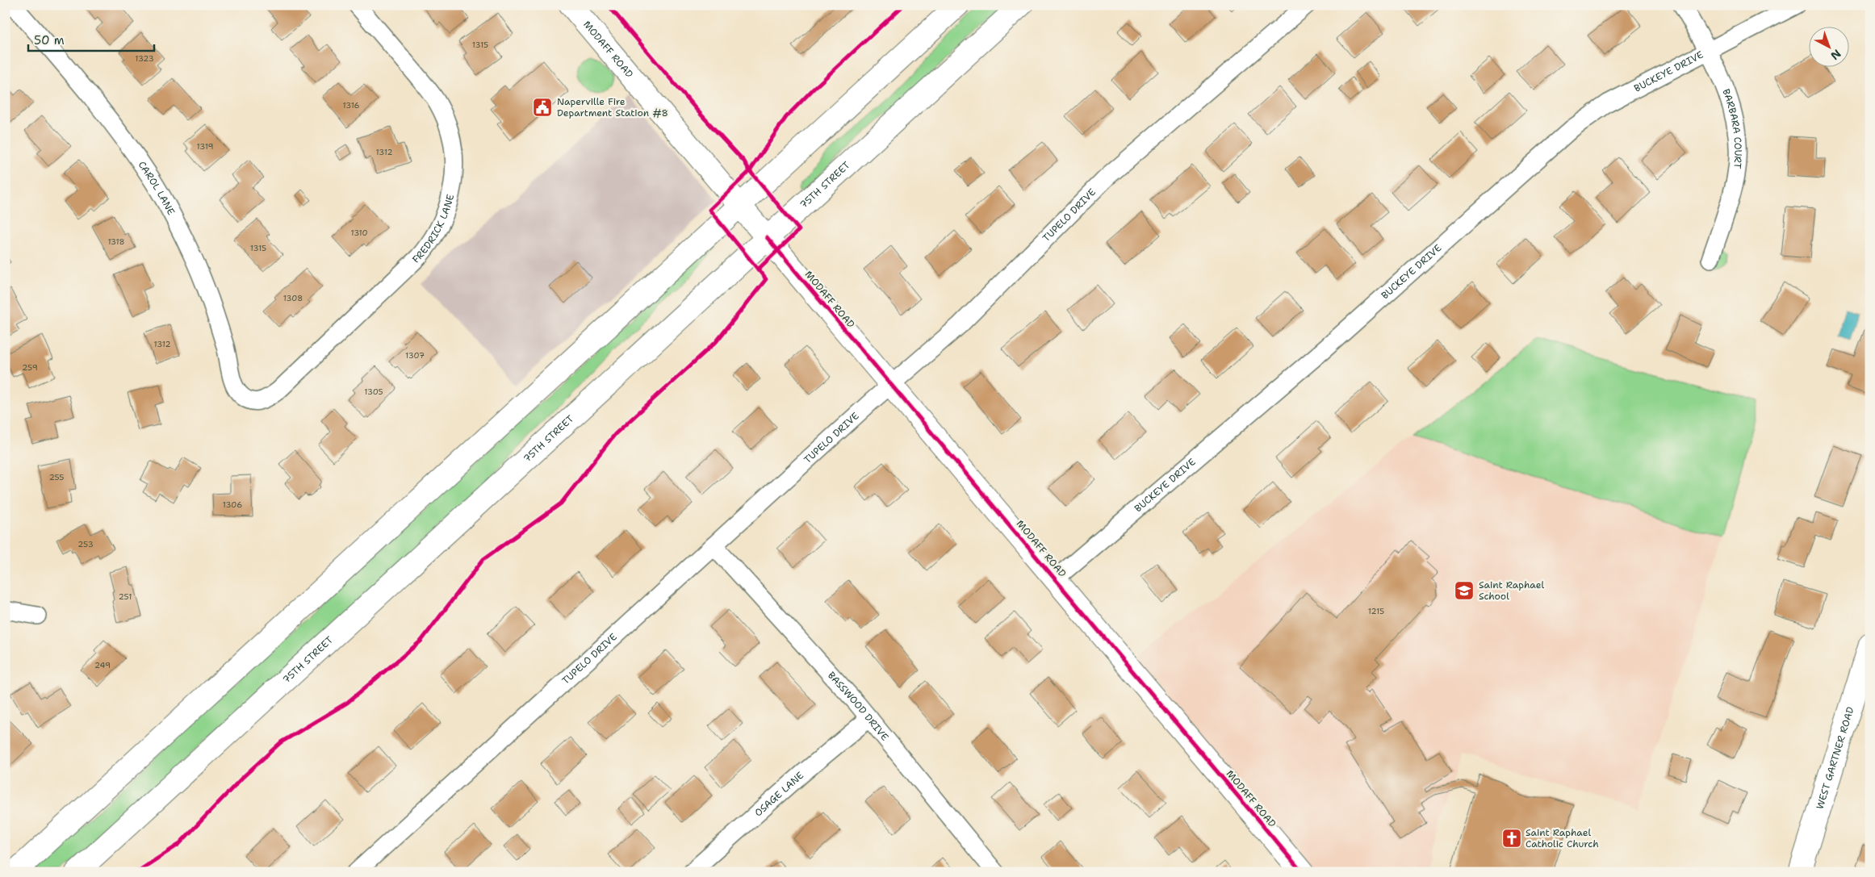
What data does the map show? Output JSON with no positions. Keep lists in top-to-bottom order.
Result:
{
  "streets": {
    "main road": ["MODAFF ROAD", "75TH STREET", "WEST GARTNER ROAD"],
    "street": [
      "BUCKEYE DRIVE",
      "BARBARA COURT",
      "CAROL LANE",
      "TUPELO DRIVE",
      "FREDRICK LANE",
      "BASSWOOD DRIVE",
      "OSAGE LANE"
    ]
  },
  "crossings": [
    ["MODAFF ROAD", "BUCKEYE DRIVE"],
    ["MODAFF ROAD", "75TH STREET"],
    ["MODAFF ROAD", "TUPELO DRIVE"],
    ["BUCKEYE DRIVE", "BARBARA COURT"],
    ["CAROL LANE", "FREDRICK LANE"],
    ["TUPELO DRIVE", "BASSWOOD DRIVE"],
    ["BASSWOOD DRIVE", "OSAGE LANE"]
  ],
  "places": {
    "public building": ["Naperville Fire Department Station #8"],
    "school or university": ["Saint Raphael School"],
    "church": ["Saint Raphael Catholic Church"]
  },
  "house_numbers": [
    "1315",
    "1323",
    "1316",
    "1319",
    "1312",
    "1310",
    "1318",
    "1315",
    "1308",
    "1312",
    "1307",
    "259",
    "1305",
    "255",
    "1306",
    "253",
    "251",
    "1215",
    "249"
  ],
  "scale_bar": "50 m",
  "north": "bottom right"
}
